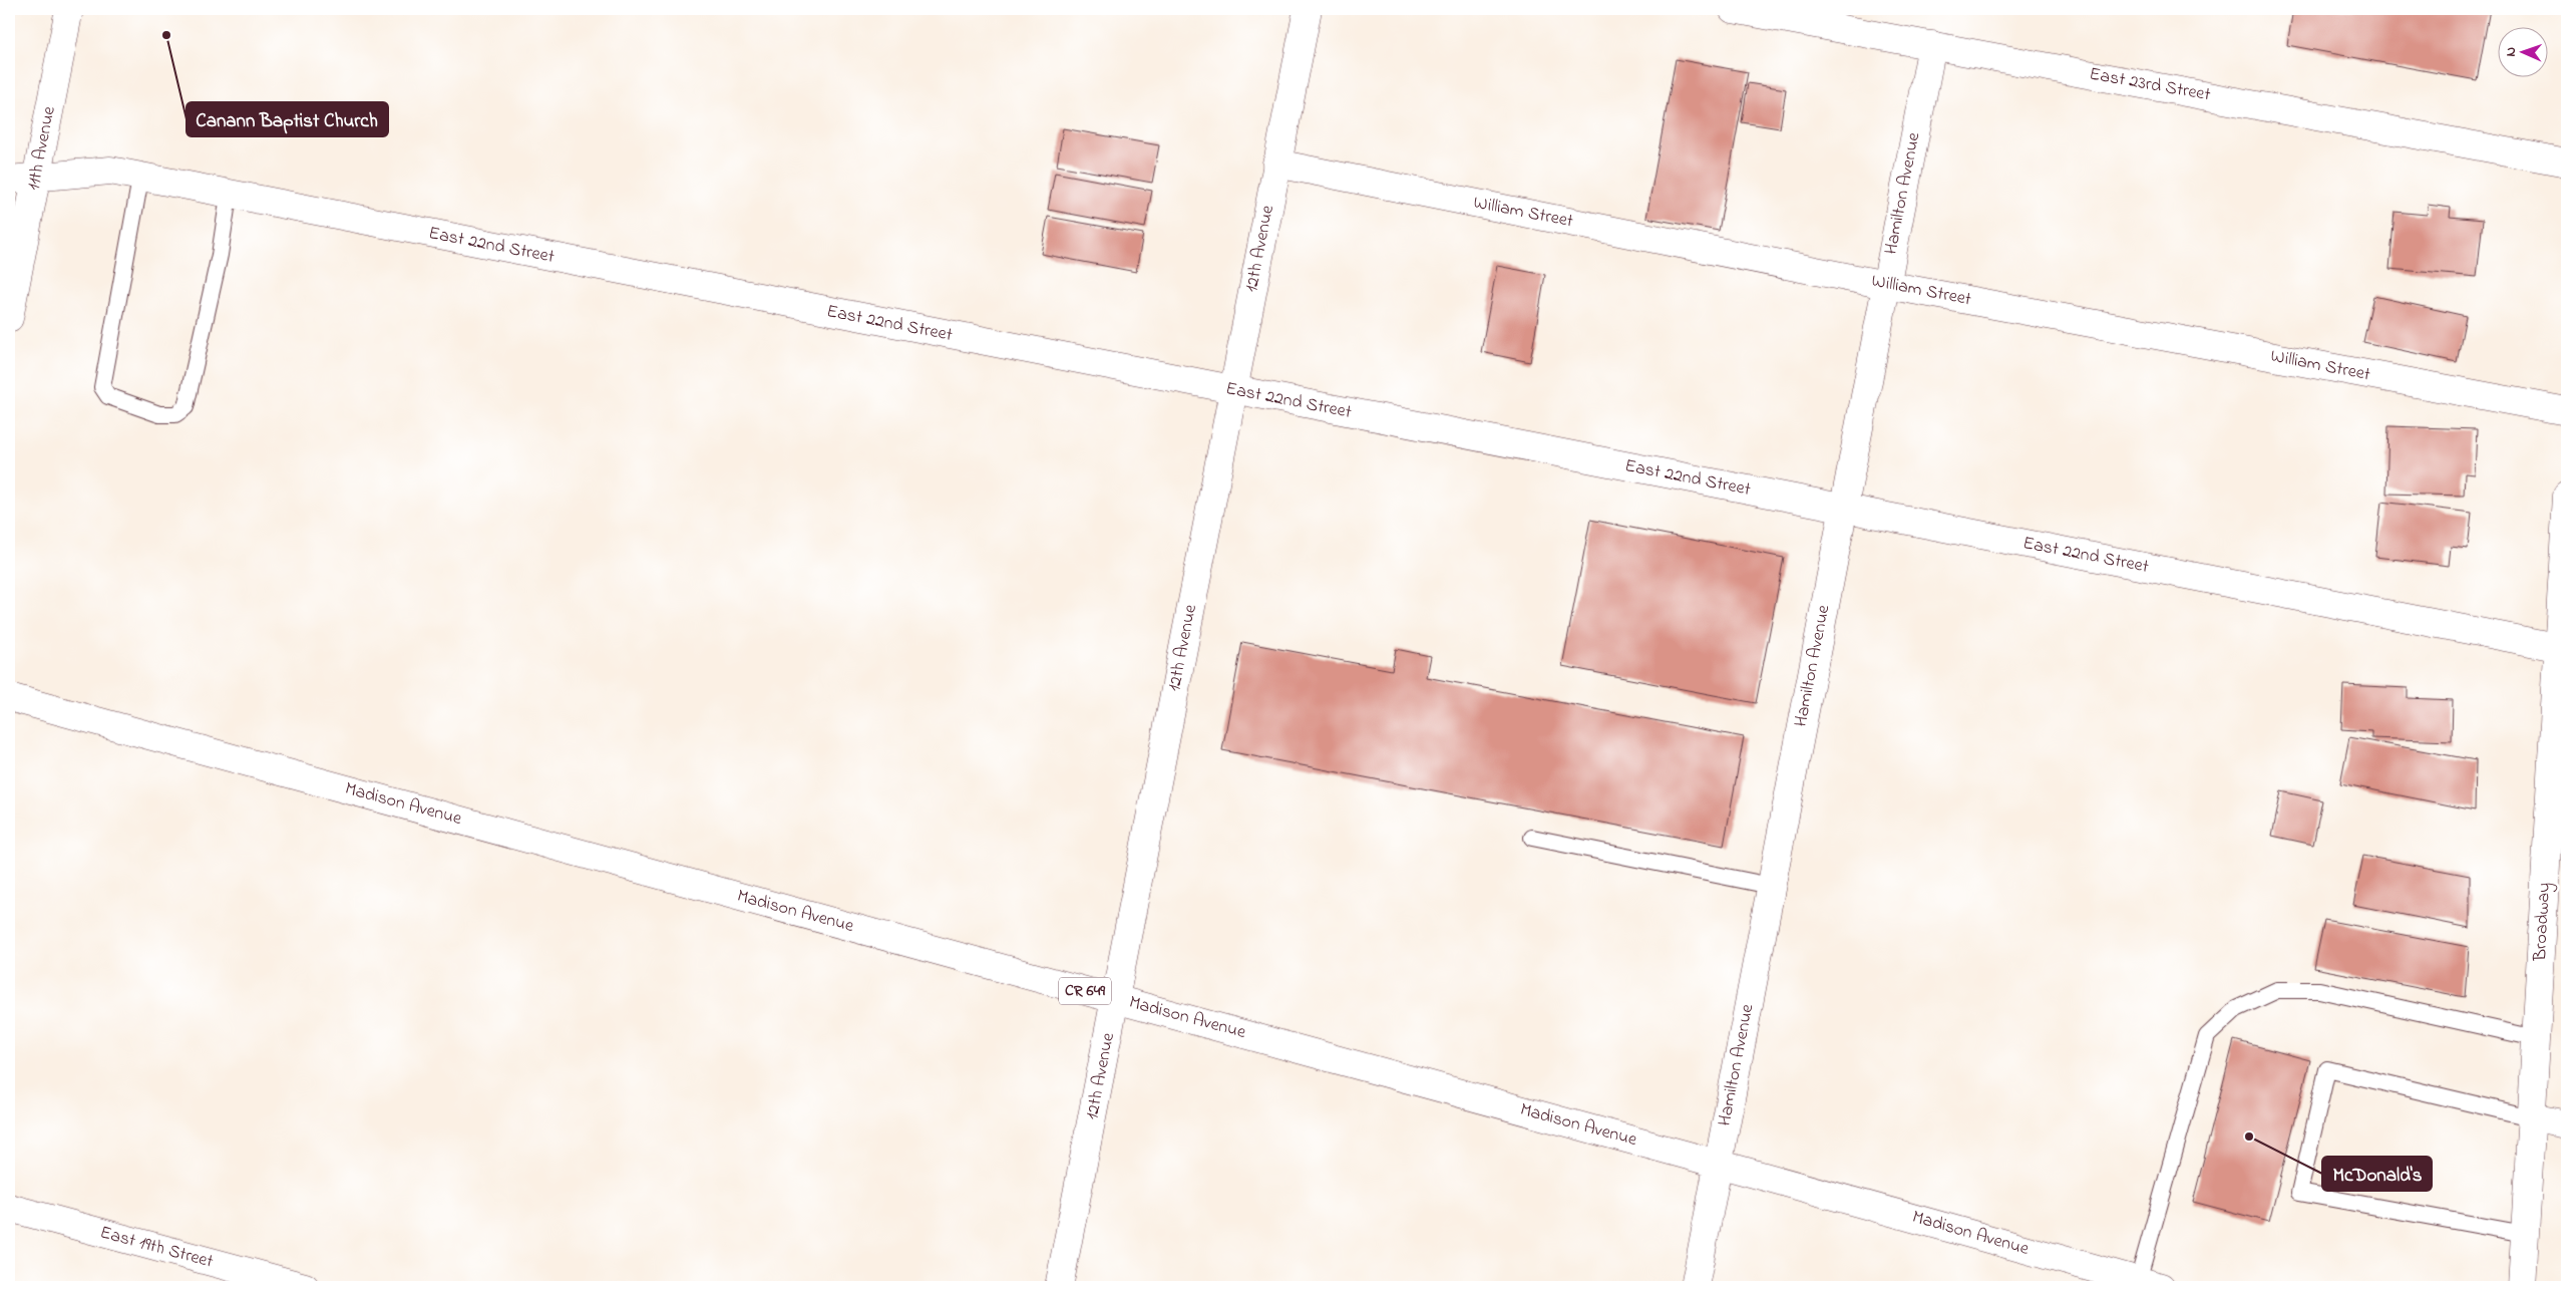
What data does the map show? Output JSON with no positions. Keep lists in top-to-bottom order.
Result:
{
  "streets": {
    "street": [
      "East 23rd Street",
      "11th Avenue",
      "Hamilton Avenue",
      "William Street",
      "East 22nd Street",
      "12th Avenue",
      "Madison Avenue",
      "Broadway",
      "CR 649",
      "East 19th Street"
    ]
  },
  "crossings": [
    ["East 23rd Street", "Hamilton Avenue"],
    ["11th Avenue", "East 22nd Street"],
    ["Hamilton Avenue", "William Street"],
    ["Hamilton Avenue", "East 22nd Street"],
    ["Hamilton Avenue", "Madison Avenue"],
    ["William Street", "12th Avenue"],
    ["East 22nd Street", "12th Avenue"],
    ["East 22nd Street", "Broadway"],
    ["12th Avenue", "Madison Avenue"]
  ],
  "places": ["Canann Baptist Church", "McDonald's"],
  "north": "left"
}
